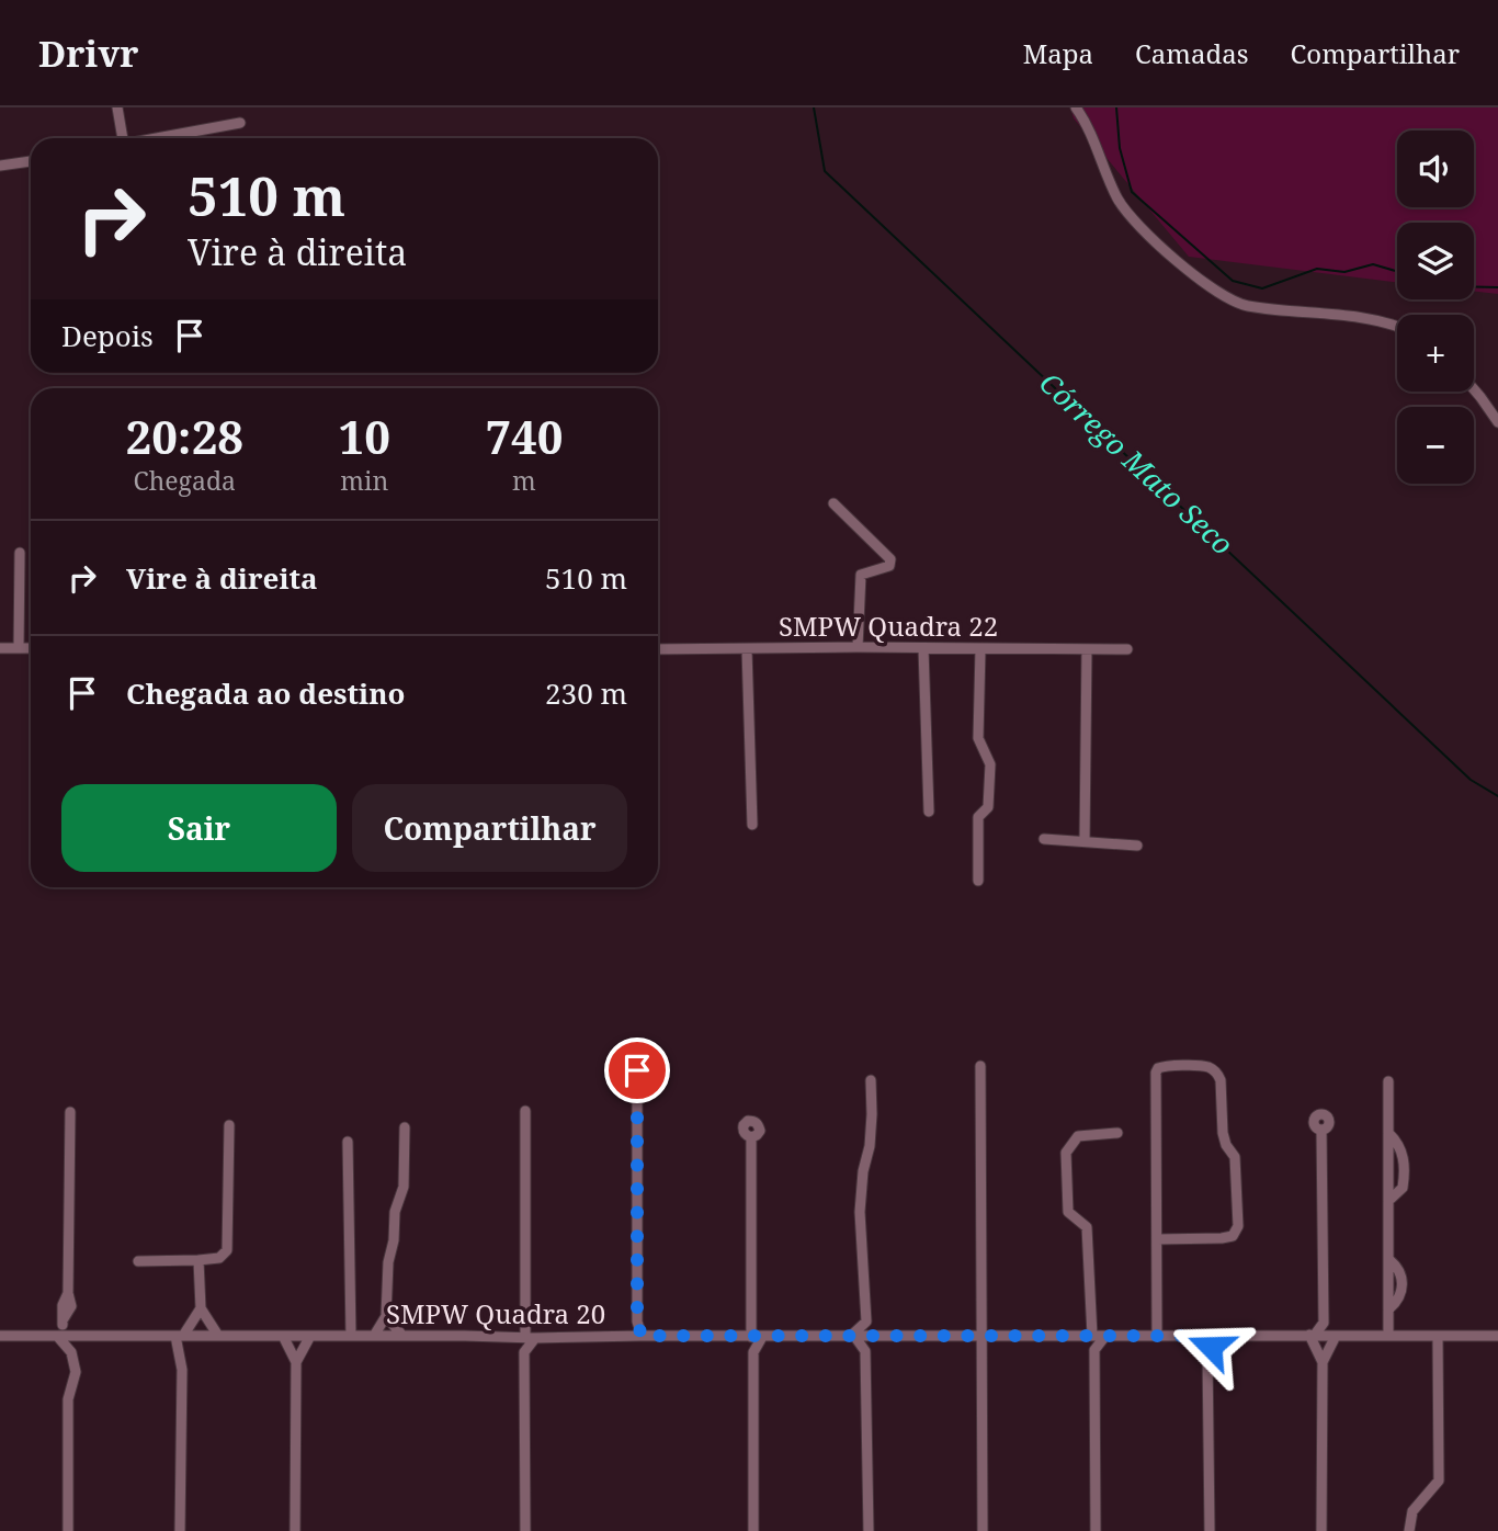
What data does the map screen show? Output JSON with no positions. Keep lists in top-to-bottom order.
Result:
{
  "streets": {
    "street": ["SMPW Quadra 22", "SMPW Quadra 20"]
  },
  "water": ["Córrego Mato Seco"],
  "page": {
    "header": "Drivr",
    "nav": ["Mapa", "Camadas", "Compartilhar"],
    "map_buttons": ["+", "−"],
    "turn": ["510 m", "Vire à direita"],
    "then": "Depois",
    "eta": [
      "20:28",
      "Chegada",
      "10",
      "min",
      "740",
      "m"
    ],
    "list": [
      {
        "name": "Vire à direita",
        "value": "510 m"
      },
      {
        "name": "Chegada ao destino",
        "value": "230 m"
      }
    ],
    "buttons": ["Sair", "Compartilhar"]
  }
}
